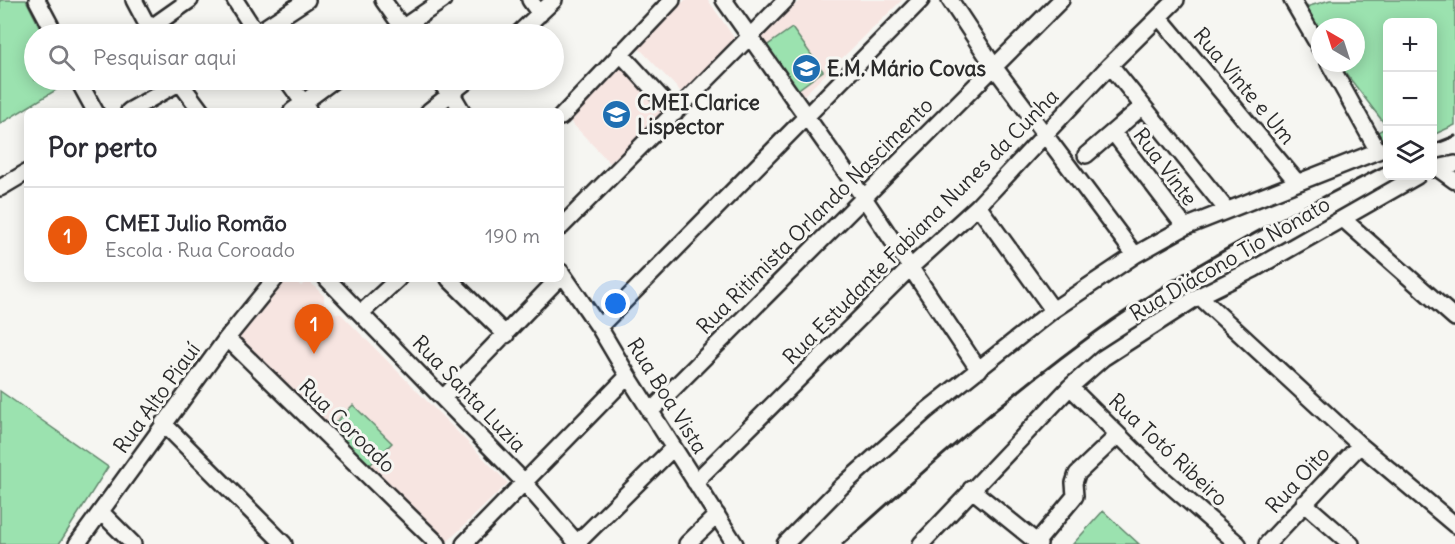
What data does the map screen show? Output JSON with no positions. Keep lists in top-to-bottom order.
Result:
{
  "streets": {
    "street": [
      "Rua Vinte e Um",
      "Rua Vinte",
      "Rua Ritimista Orlando Nascimento",
      "Rua Estudante Fabiana Nunes da Cunha",
      "Rua Diácono Tio Nonato",
      "Rua Santa Luzia",
      "Rua Boa Vista",
      "Rua Alto Piauí",
      "Rua Coroado",
      "Rua Totó Ribeiro",
      "Rua Oito"
    ]
  },
  "crossings": [
    ["Rua Vinte e Um", "Rua Estudante Fabiana Nunes da Cunha"],
    ["Rua Ritimista Orlando Nascimento", "Rua Boa Vista"],
    ["Rua Estudante Fabiana Nunes da Cunha", "Rua Boa Vista"],
    ["Rua Diácono Tio Nonato", "Rua Totó Ribeiro"],
    ["Rua Alto Piauí", "Rua Coroado"]
  ],
  "places": {
    "school or university": ["E.M. Mário Covas", "CMEI Clarice Lispector"]
  },
  "north": "top left",
  "page": {
    "map_buttons": ["+", "−"],
    "search": "Pesquisar aqui",
    "heading": "Por perto",
    "list": [
      {
        "mark": "1",
        "name": "CMEI Julio Romão",
        "note": "Escola · Rua Coroado",
        "value": "190 m"
      }
    ],
    "pins": "1"
  }
}
